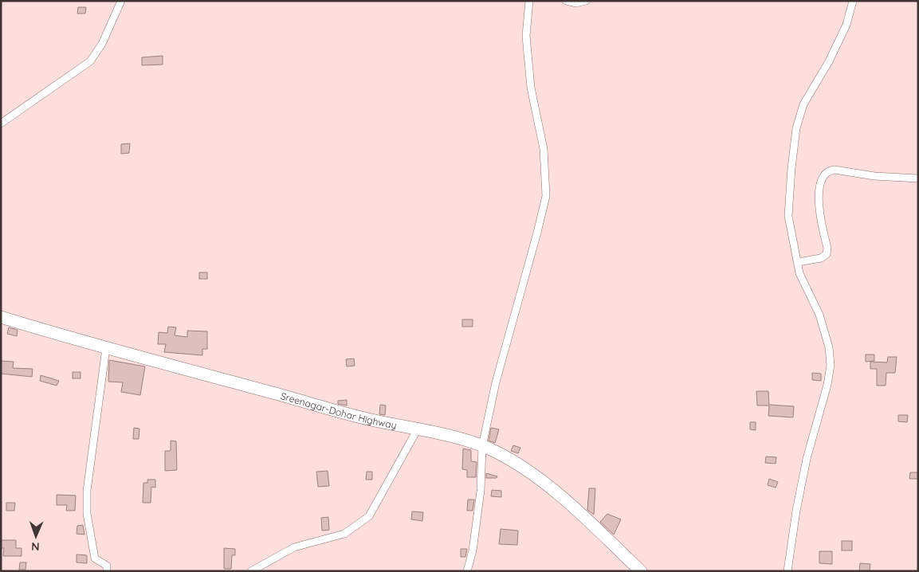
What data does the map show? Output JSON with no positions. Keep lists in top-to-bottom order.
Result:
{
  "streets": {
    "main road": ["Sreenagar-Dohar Highway"]
  },
  "north": "bottom"
}
